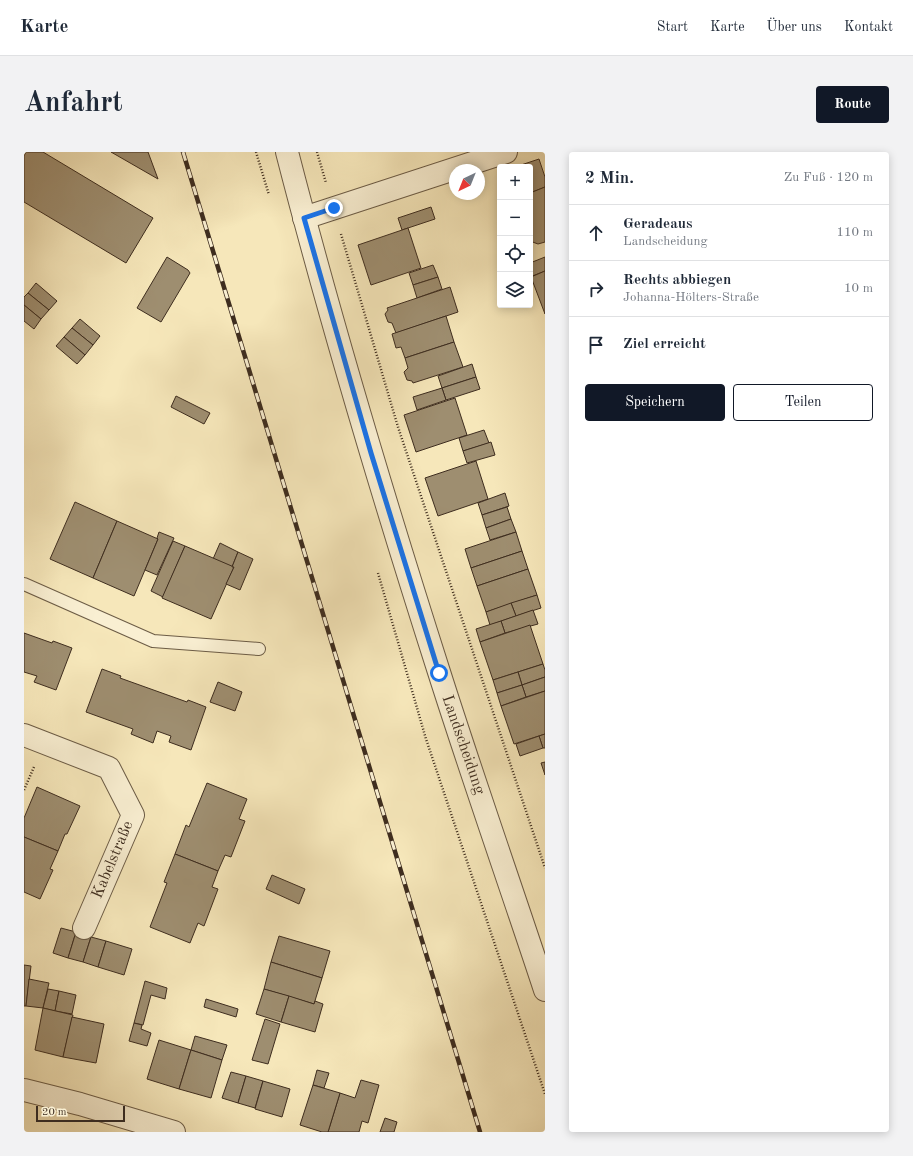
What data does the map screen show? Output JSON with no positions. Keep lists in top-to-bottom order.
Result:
{
  "streets": {
    "street": ["Landscheidung", "Kabelstraße"]
  },
  "scale_bar": "20 m",
  "north": "bottom left",
  "page": {
    "header": "Karte",
    "nav": [
      "Start",
      "Karte",
      "Über uns",
      "Kontakt"
    ],
    "buttons": [
      "Route",
      ["Speichern", "Teilen"]
    ],
    "title": "Anfahrt",
    "heading": ["2 Min.", "Zu Fuß · 120 m"],
    "map_buttons": ["+", "−"],
    "list": [
      ["Geradeaus", "Landscheidung", "110 m"],
      ["Rechts abbiegen", "Johanna-Hölters-Straße", "10 m"],
      "Ziel erreicht"
    ],
    "scale": "20 m"
  }
}
